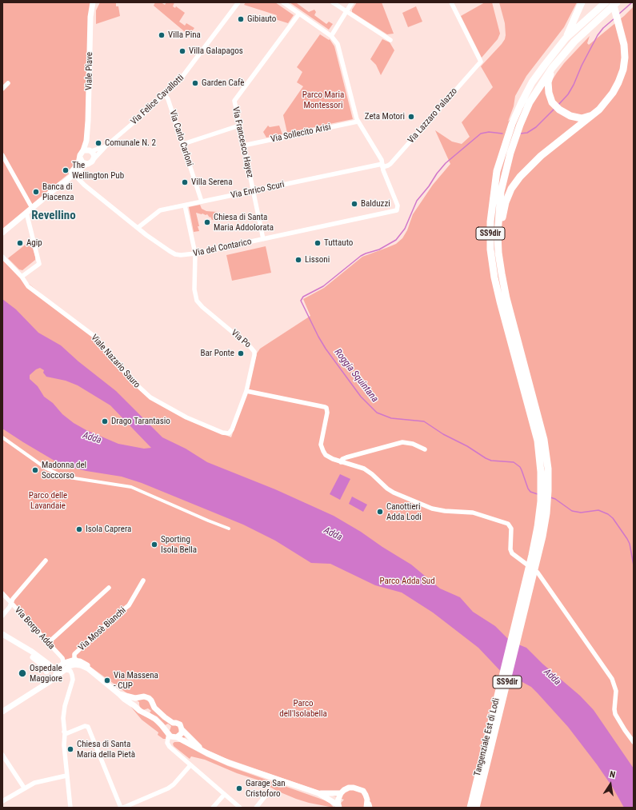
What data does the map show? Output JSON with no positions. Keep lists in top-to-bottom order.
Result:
{
  "streets": {
    "highway": ["SS9dir", "Tangenziale Est di Lodi"],
    "street": [
      "Viale Piave",
      "Via Felice Cavallotti",
      "Via Lazzaro Palazzo",
      "Via Sollecito Arisi",
      "Via Carlo Carloni",
      "Via Francesco Hayez",
      "Via Enrico Scuri",
      "Via del Contarico",
      "Via Po",
      "Viale Nazario Sauro",
      "Via Borgo Adda",
      "Via Mosè Bianchi"
    ]
  },
  "crossings": [
    ["Viale Piave", "Via Felice Cavallotti"],
    ["Via Felice Cavallotti", "Via Carlo Carloni"],
    ["Via Lazzaro Palazzo", "Via Enrico Scuri"],
    ["Via Lazzaro Palazzo", "Via del Contarico"],
    ["Via Sollecito Arisi", "Via Francesco Hayez"],
    ["Via Carlo Carloni", "Via Enrico Scuri"],
    ["Via Francesco Hayez", "Via Enrico Scuri"],
    ["Via Francesco Hayez", "Via del Contarico"],
    ["Via Enrico Scuri", "Via del Contarico"],
    ["SS9dir", "Tangenziale Est di Lodi"],
    ["Via del Contarico", "Via Po"],
    ["Via Po", "Viale Nazario Sauro"]
  ],
  "districts": ["Revellino"],
  "water": ["Roggia Squintana", "Adda"],
  "parks": [
    "Parco Maria Montessori",
    "Parco delle Lavandaie",
    "Parco Adda Sud",
    "Parco dell'Isolabella"
  ],
  "places": [
    "Gibiauto",
    "Villa Pina",
    "Villa Galapagos",
    "Garden Cafè",
    "Zeta Motori",
    "Comunale N. 2",
    "The Wellington Pub",
    "Villa Serena",
    "Banca di Piacenza",
    "Balduzzi",
    "Chiesa di Santa Maria Addolorata",
    "Agip",
    "Tuttauto",
    "Lissoni",
    "Bar Ponte",
    "Drago Tarantasio",
    "Madonna del Soccorso",
    "Canottieri Adda Lodi",
    "Isola Caprera",
    "Sporting Isola Bella",
    "Ospedale Maggiore",
    "Via Massena - CUP",
    "Chiesa di Santa Maria della Pietà",
    "Garage San Cristoforo"
  ],
  "north": "top"
}
